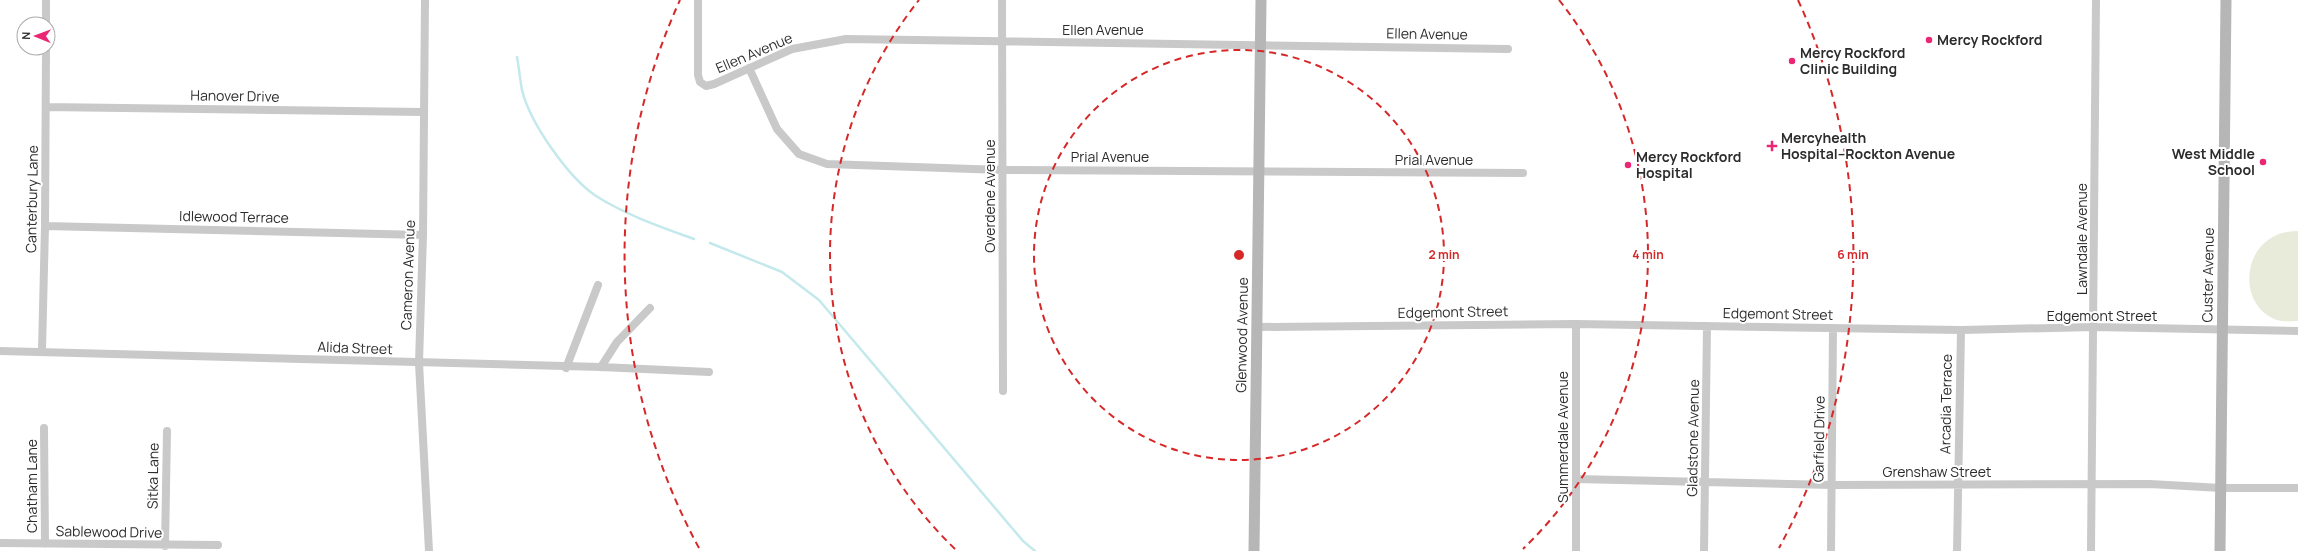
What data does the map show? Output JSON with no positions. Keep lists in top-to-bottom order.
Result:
{
  "streets": {
    "street": [
      "Ellen Avenue",
      "Hanover Drive",
      "Prial Avenue",
      "Overdene Avenue",
      "Canterbury Lane",
      "Idlewood Terrace",
      "Lawndale Avenue",
      "Cameron Avenue",
      "Custer Avenue",
      "Edgemont Street",
      "Glenwood Avenue",
      "Alida Street",
      "Arcadia Terrace",
      "Summerdale Avenue",
      "Gladstone Avenue",
      "Garfield Drive",
      "Grenshaw Street",
      "Sitka Lane",
      "Chatham Lane",
      "Sablewood Drive"
    ]
  },
  "crossings": [
    ["Ellen Avenue", "Prial Avenue"],
    ["Ellen Avenue", "Overdene Avenue"],
    ["Ellen Avenue", "Glenwood Avenue"],
    ["Hanover Drive", "Canterbury Lane"],
    ["Hanover Drive", "Cameron Avenue"],
    ["Prial Avenue", "Overdene Avenue"],
    ["Prial Avenue", "Glenwood Avenue"],
    ["Canterbury Lane", "Idlewood Terrace"],
    ["Canterbury Lane", "Alida Street"],
    ["Idlewood Terrace", "Cameron Avenue"],
    ["Lawndale Avenue", "Edgemont Street"],
    ["Lawndale Avenue", "Grenshaw Street"],
    ["Cameron Avenue", "Alida Street"],
    ["Custer Avenue", "Edgemont Street"],
    ["Custer Avenue", "Grenshaw Street"],
    ["Edgemont Street", "Glenwood Avenue"],
    ["Edgemont Street", "Arcadia Terrace"],
    ["Edgemont Street", "Summerdale Avenue"],
    ["Edgemont Street", "Gladstone Avenue"],
    ["Edgemont Street", "Garfield Drive"],
    ["Arcadia Terrace", "Grenshaw Street"],
    ["Summerdale Avenue", "Grenshaw Street"],
    ["Gladstone Avenue", "Grenshaw Street"],
    ["Garfield Drive", "Grenshaw Street"],
    ["Sitka Lane", "Sablewood Drive"],
    ["Chatham Lane", "Sablewood Drive"]
  ],
  "places": {
    "other": [
      "Mercy Rockford",
      "Mercy Rockford Clinic Building",
      "West Middle School",
      "Mercy Rockford Hospital"
    ],
    "health": ["Mercyhealth Hospital–Rockton Avenue"]
  },
  "north": "left",
  "rings": ["2 min", "4 min", "6 min"]
}
